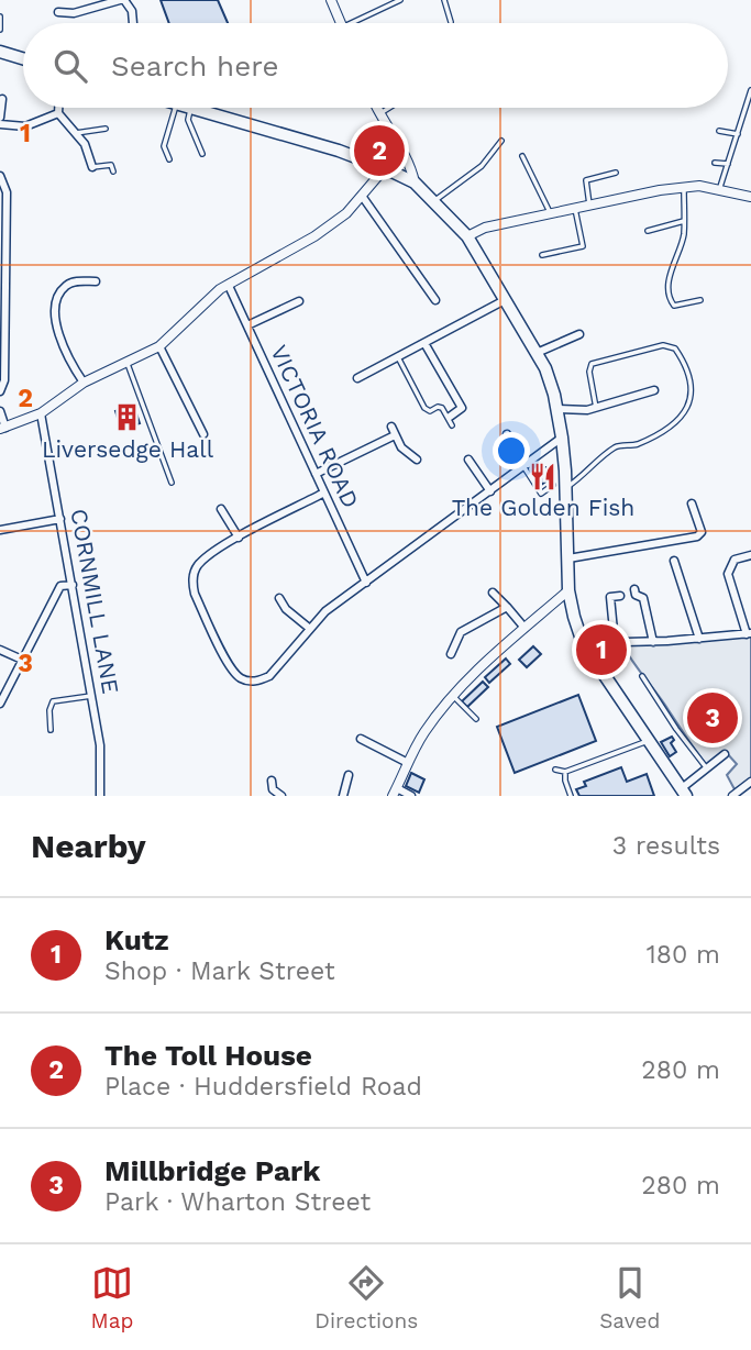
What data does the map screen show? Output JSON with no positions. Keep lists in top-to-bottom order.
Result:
{
  "streets": {
    "street": ["VICTORIA ROAD", "CORNMILL LANE"]
  },
  "places": {
    "building": ["Liversedge Hall"],
    "restaurant": ["The Golden Fish"]
  },
  "page": {
    "search": "Search here",
    "pins": ["2", "1", "3"],
    "heading": ["Nearby", "3 results"],
    "list": [
      {
        "mark": "1",
        "name": "Kutz",
        "note": "Shop · Mark Street",
        "value": "180 m"
      },
      {
        "mark": "2",
        "name": "The Toll House",
        "note": "Place · Huddersfield Road",
        "value": "280 m"
      },
      {
        "mark": "3",
        "name": "Millbridge Park",
        "note": "Park · Wharton Street",
        "value": "280 m"
      }
    ],
    "nav": ["Map", "Directions", "Saved"]
  },
  "grid": {
    "rows": ["1", "2", "3"]
  }
}
